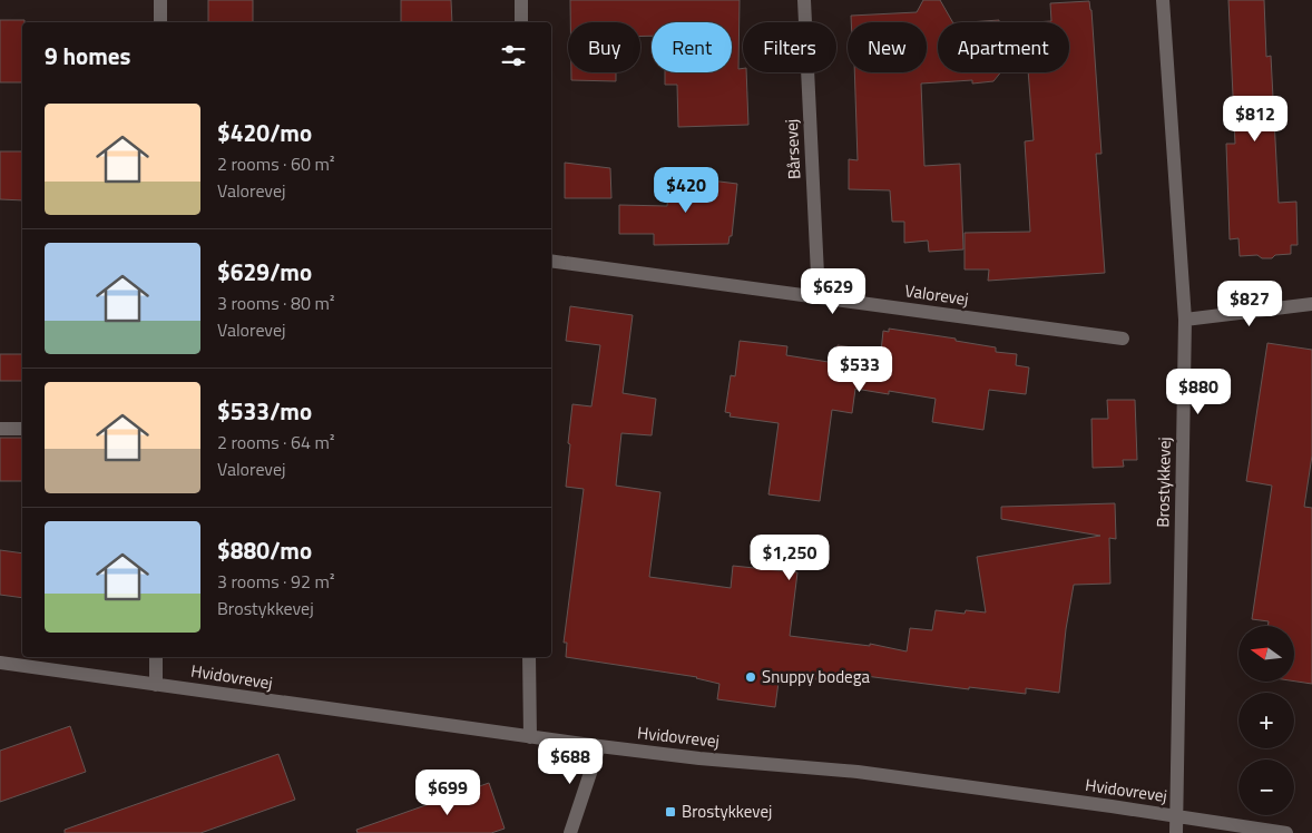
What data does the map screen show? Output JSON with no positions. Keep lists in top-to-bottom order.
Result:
{
  "streets": {
    "street": [
      "Bårsevej",
      "Valorevej",
      "Brostykkevej",
      "Hvidovrevej"
    ]
  },
  "crossings": [
    ["Bårsevej", "Valorevej"],
    ["Brostykkevej", "Hvidovrevej"]
  ],
  "places": {
    "other": ["Snuppy bodega"],
    "transit": ["Brostykkevej"]
  },
  "north": "left",
  "page": {
    "chip": [
      "Buy",
      "Rent",
      "Filters",
      "New",
      "Apartment"
    ],
    "heading": "9 homes",
    "list": [
      {
        "name": "$420/mo",
        "note": "2 rooms · 60 m² · Valorevej"
      },
      {
        "name": "$629/mo",
        "note": "3 rooms · 80 m² · Valorevej"
      },
      {
        "name": "$533/mo",
        "note": "2 rooms · 64 m² · Valorevej"
      },
      {
        "name": "$880/mo",
        "note": "3 rooms · 92 m² · Brostykkevej"
      }
    ],
    "price": [
      "$812",
      "$420",
      "$629",
      "$827",
      "$533",
      "$880",
      "$1,250",
      "$688",
      "$699"
    ],
    "map_buttons": ["+", "−"]
  }
}
